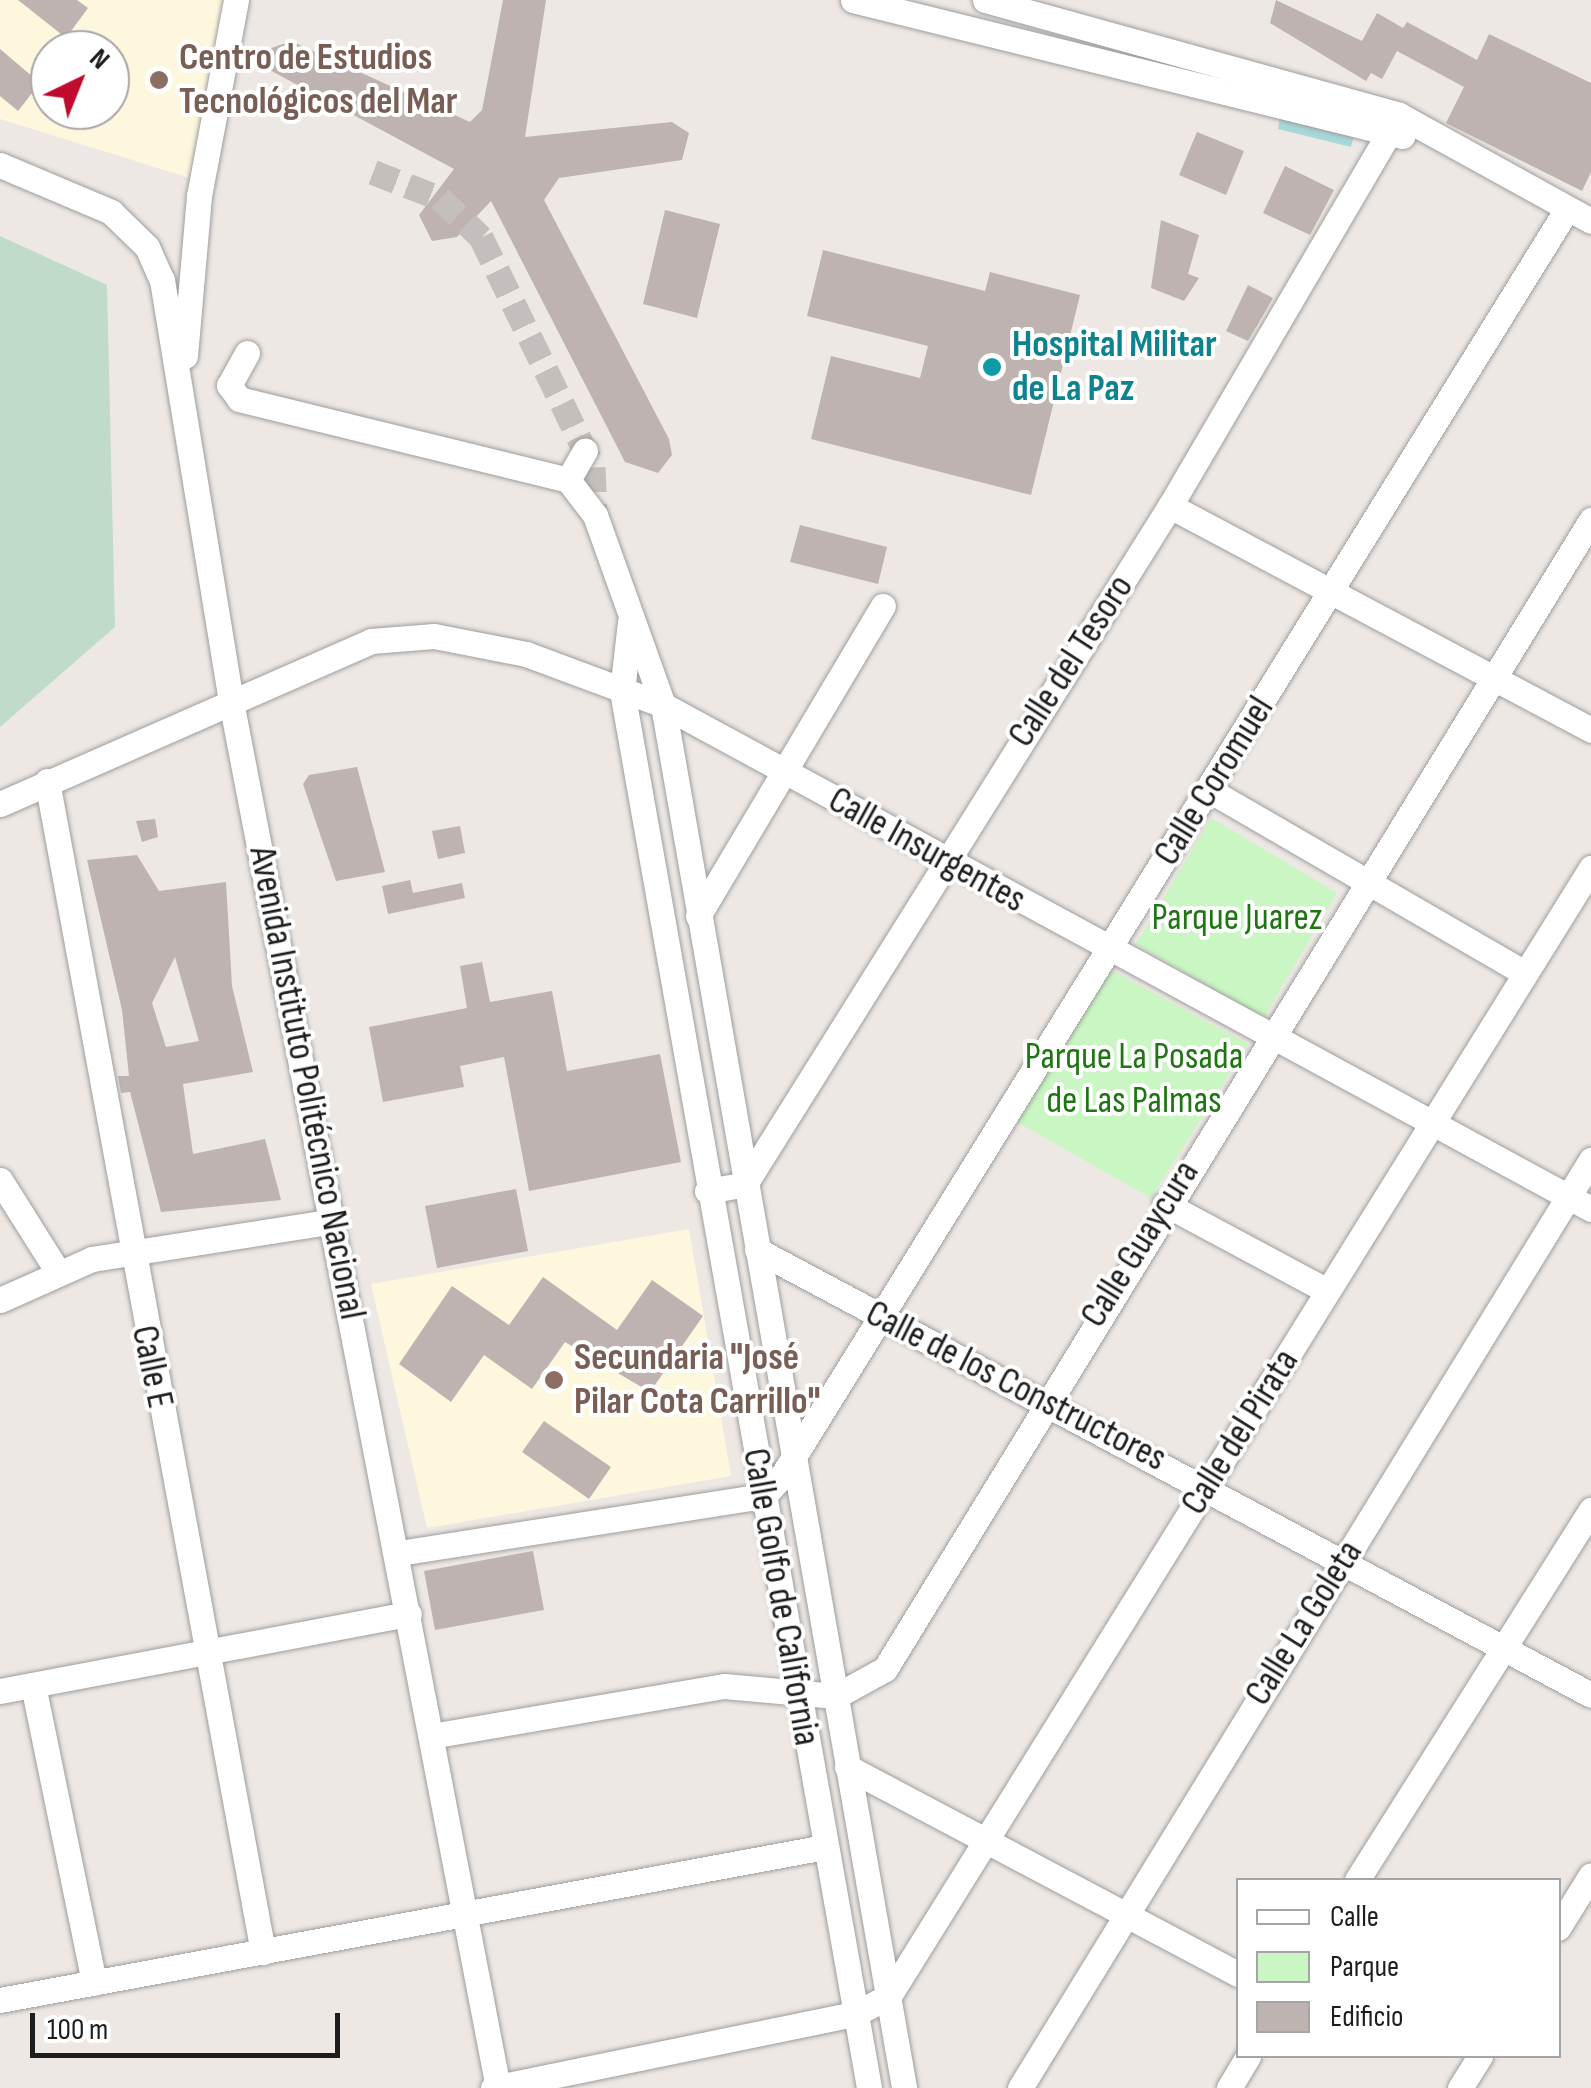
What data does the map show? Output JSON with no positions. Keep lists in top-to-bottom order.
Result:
{
  "streets": {
    "street": [
      "Calle del Tesoro",
      "Calle Coromuel",
      "Calle Insurgentes",
      "Avenida Instituto Politécnico Nacional",
      "Calle Guaycura",
      "Calle E",
      "Calle de los Constructores",
      "Calle del Pirata",
      "Calle Golfo de California",
      "Calle La Goleta"
    ]
  },
  "crossings": [
    ["Calle del Tesoro", "Calle Insurgentes"],
    ["Calle del Tesoro", "Calle Golfo de California"],
    ["Calle Coromuel", "Calle Insurgentes"],
    ["Calle Coromuel", "Calle de los Constructores"],
    ["Calle Coromuel", "Calle Golfo de California"],
    ["Calle Insurgentes", "Avenida Instituto Politécnico Nacional"],
    ["Calle Insurgentes", "Calle Guaycura"],
    ["Calle Insurgentes", "Calle E"],
    ["Calle Insurgentes", "Calle del Pirata"],
    ["Calle Insurgentes", "Calle Golfo de California"],
    ["Calle Insurgentes", "Calle La Goleta"],
    ["Calle Guaycura", "Calle de los Constructores"],
    ["Calle Guaycura", "Calle Golfo de California"],
    ["Calle de los Constructores", "Calle del Pirata"],
    ["Calle de los Constructores", "Calle Golfo de California"],
    ["Calle de los Constructores", "Calle La Goleta"],
    ["Calle del Pirata", "Calle Golfo de California"]
  ],
  "parks": ["Parque Juarez", "Parque La Posada de Las Palmas"],
  "places": ["Centro de Estudios Tecnológicos del Mar", "Hospital Militar de La Paz", "Secundaria \"José Pilar Cota Carrillo\""],
  "legend": ["Calle", "Parque", "Edificio"],
  "scale_bar": "100 m",
  "north": "top right"
}
